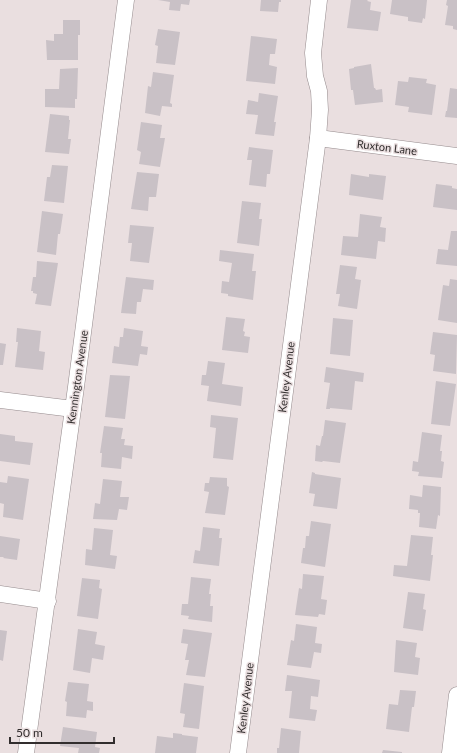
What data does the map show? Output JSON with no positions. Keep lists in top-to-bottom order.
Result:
{
  "streets": {
    "street": ["Ruxton Lane", "Kennington Avenue", "Kenley Avenue"]
  },
  "crossings": [
    ["Ruxton Lane", "Kenley Avenue"]
  ],
  "scale_bar": "50 m"
}
